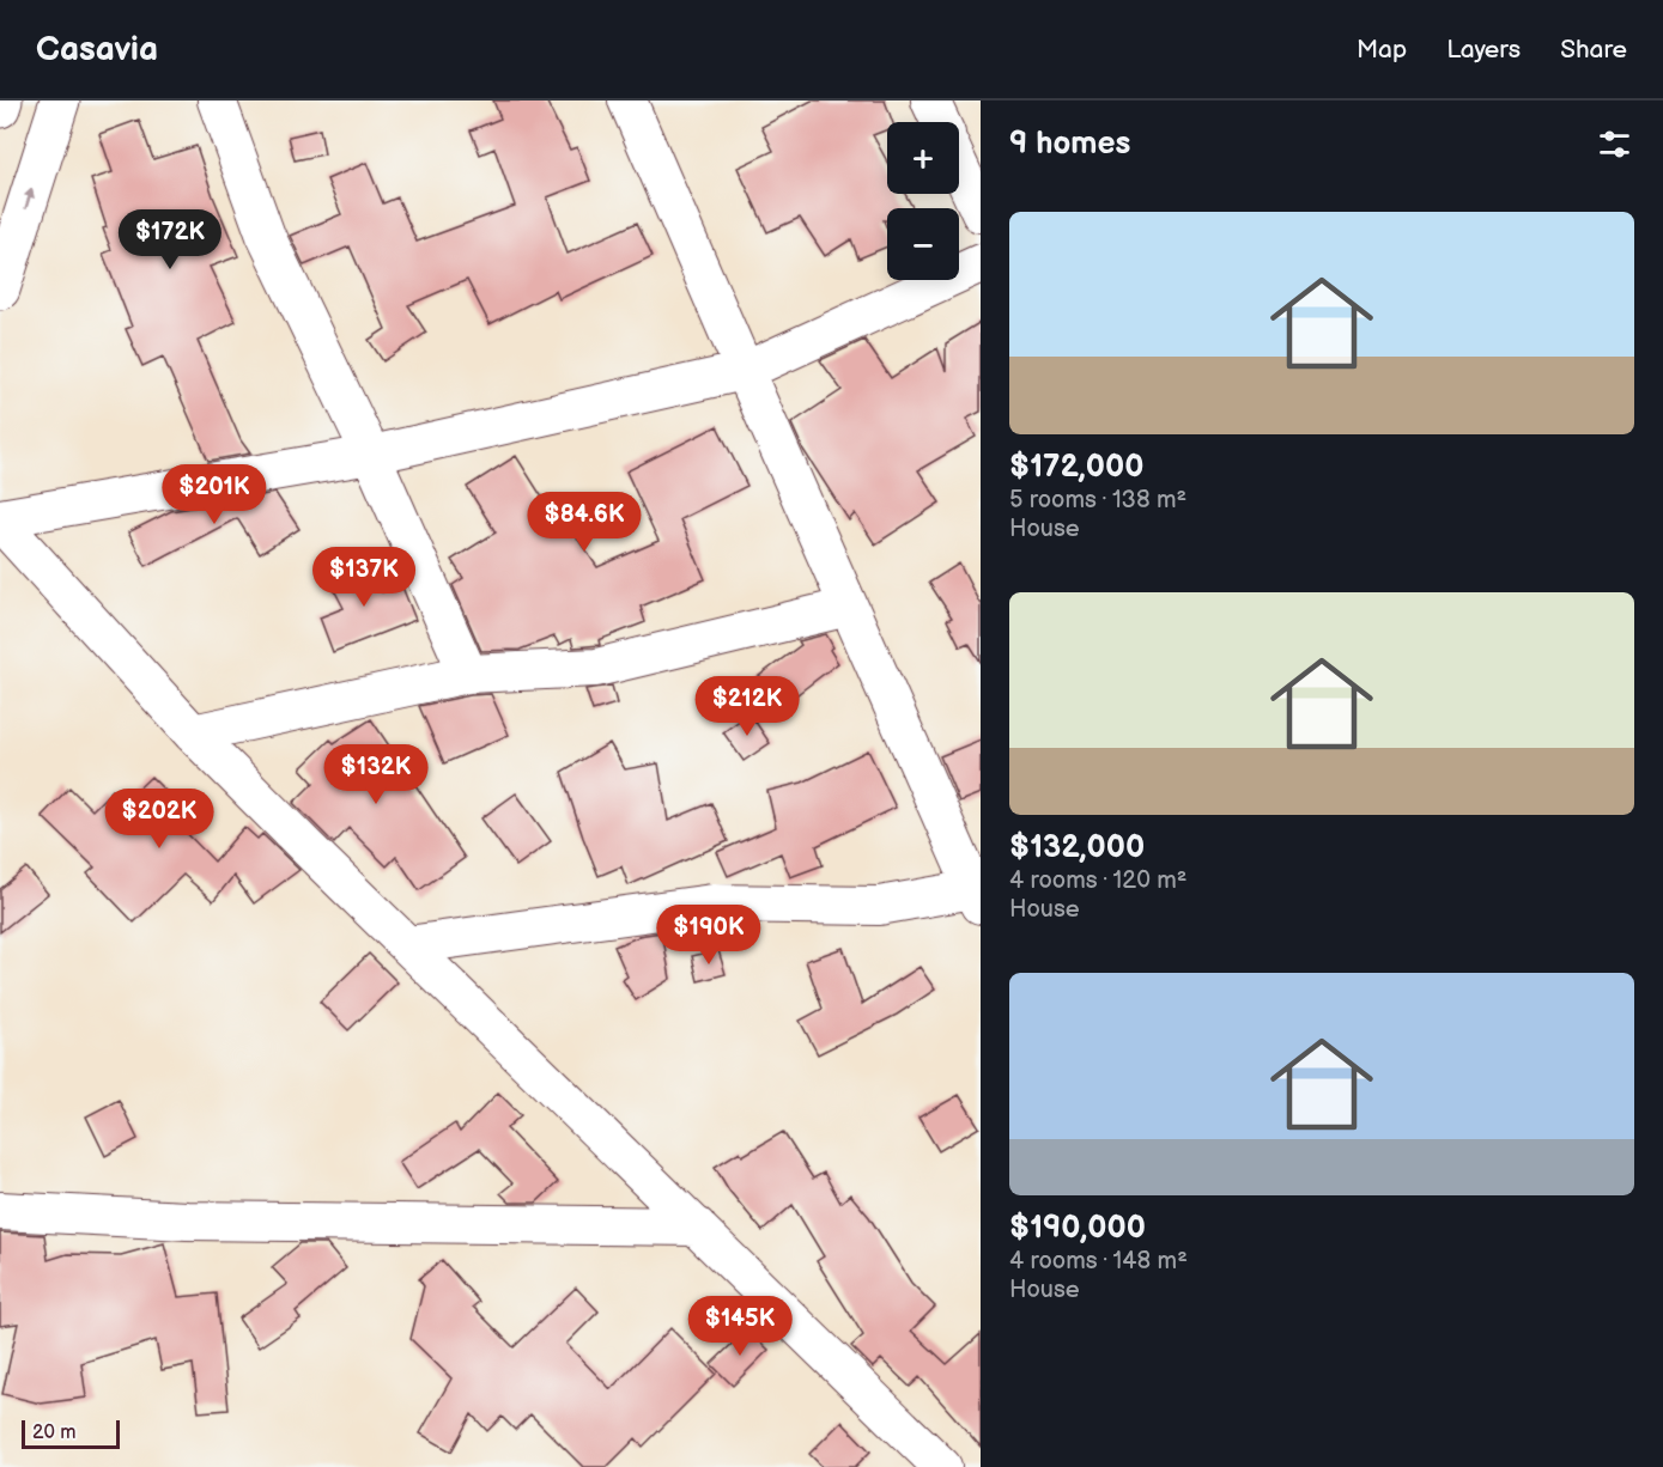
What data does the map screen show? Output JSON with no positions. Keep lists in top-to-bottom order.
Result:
{
  "scale_bar": "20 m",
  "page": {
    "header": "Casavia",
    "nav": ["Map", "Layers", "Share"],
    "heading": "9 homes",
    "map_buttons": ["+", "−"],
    "list": [
      {
        "name": "$172,000",
        "note": "5 rooms · 138 m² · House"
      },
      {
        "name": "$132,000",
        "note": "4 rooms · 120 m² · House"
      },
      {
        "name": "$190,000",
        "note": "4 rooms · 148 m² · House"
      }
    ],
    "price": [
      "$172K",
      "$201K",
      "$84.6K",
      "$137K",
      "$212K",
      "$132K",
      "$202K",
      "$190K",
      "$145K"
    ],
    "scale": "20 m"
  }
}
